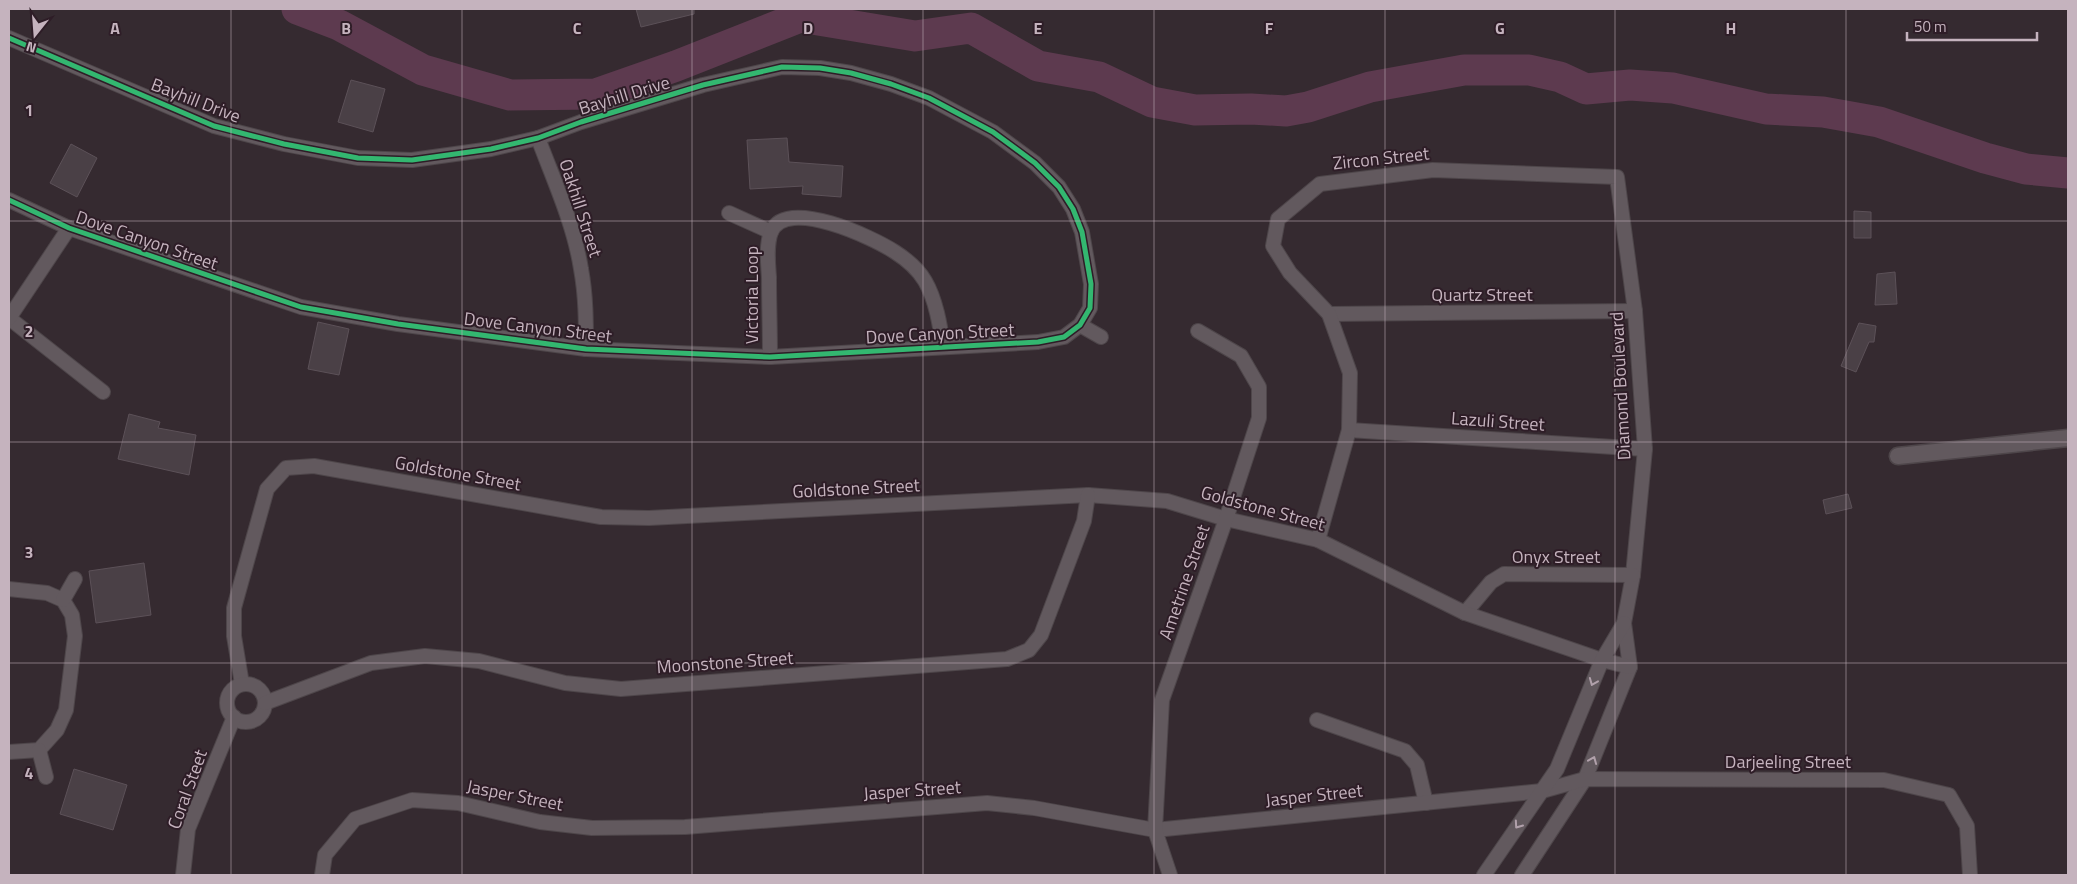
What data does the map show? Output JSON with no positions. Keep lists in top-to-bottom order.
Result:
{
  "streets": {
    "street": [
      "Bayhill Drive",
      "Zircon Street",
      "Oakhill Street",
      "Dove Canyon Street",
      "Quartz Street",
      "Victoria Loop",
      "Diamond Boulevard",
      "Lazuli Street",
      "Goldstone Street",
      "Onyx Street",
      "Ametrine Street",
      "Moonstone Street",
      "Darjeeling Street",
      "Coral Steet",
      "Jasper Street"
    ]
  },
  "crossings": [
    ["Bayhill Drive", "Oakhill Street"],
    ["Bayhill Drive", "Dove Canyon Street"],
    ["Zircon Street", "Quartz Street"],
    ["Zircon Street", "Diamond Boulevard"],
    ["Oakhill Street", "Dove Canyon Street"],
    ["Dove Canyon Street", "Victoria Loop"],
    ["Quartz Street", "Diamond Boulevard"],
    ["Diamond Boulevard", "Lazuli Street"],
    ["Diamond Boulevard", "Goldstone Street"],
    ["Diamond Boulevard", "Onyx Street"],
    ["Diamond Boulevard", "Darjeeling Street"],
    ["Diamond Boulevard", "Jasper Street"],
    ["Goldstone Street", "Onyx Street"],
    ["Goldstone Street", "Ametrine Street"],
    ["Goldstone Street", "Moonstone Street"],
    ["Goldstone Street", "Coral Steet"],
    ["Ametrine Street", "Jasper Street"],
    ["Moonstone Street", "Coral Steet"],
    ["Darjeeling Street", "Jasper Street"]
  ],
  "scale_bar": "50 m",
  "north": "bottom",
  "grid": {
    "columns": [
      "A",
      "B",
      "C",
      "D",
      "E",
      "F",
      "G",
      "H"
    ],
    "rows": [
      "1",
      "2",
      "3",
      "4"
    ]
  }
}
